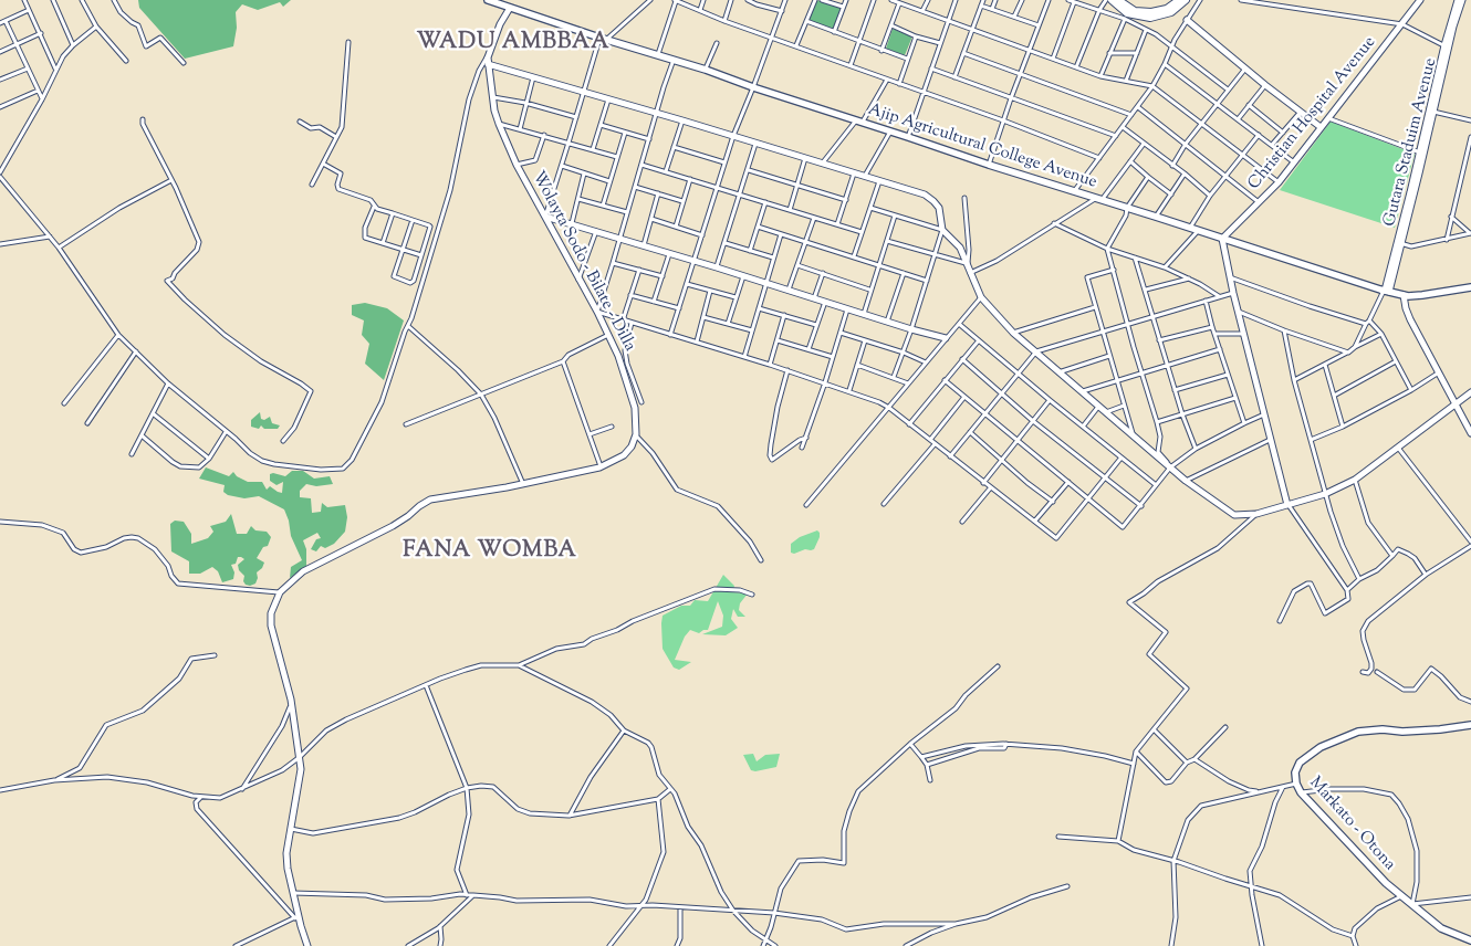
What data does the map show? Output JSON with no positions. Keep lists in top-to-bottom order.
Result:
{
  "streets": {
    "main road": [
      "Christian Hospital Avenue",
      "Gutara Staduim Avenue",
      "Ajip Agricultural College Avenue",
      "Wolayta Sodo - Bilate - Dilla",
      "Markato - Otona"
    ]
  },
  "crossings": [
    ["Christian Hospital Avenue", "Ajip Agricultural College Avenue"],
    ["Ajip Agricultural College Avenue", "Wolayta Sodo - Bilate - Dilla"]
  ],
  "districts": ["WADU AMBBAA", "FANA WOMBA"]
}
